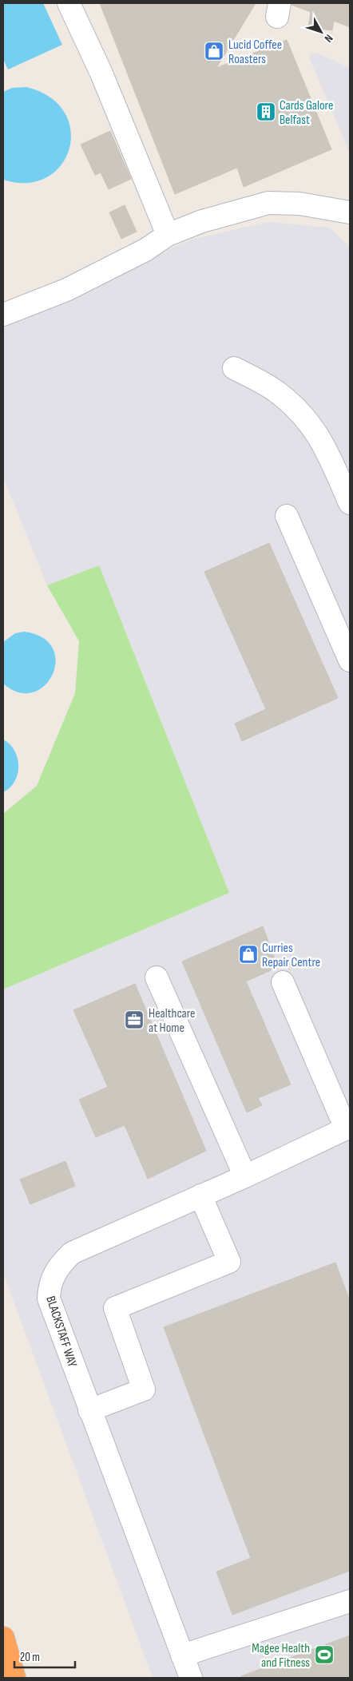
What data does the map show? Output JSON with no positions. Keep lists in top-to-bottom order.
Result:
{
  "streets": {
    "street": ["BLACKSTAFF WAY"]
  },
  "places": {
    "shop": ["Lucid Coffee Roasters", "Curries Repair Centre"],
    "building": ["Cards Galore Belfast"],
    "office": ["Healthcare at Home"],
    "sports": ["Magee Health and Fitness"]
  },
  "scale_bar": "20 m",
  "north": "bottom right"
}
